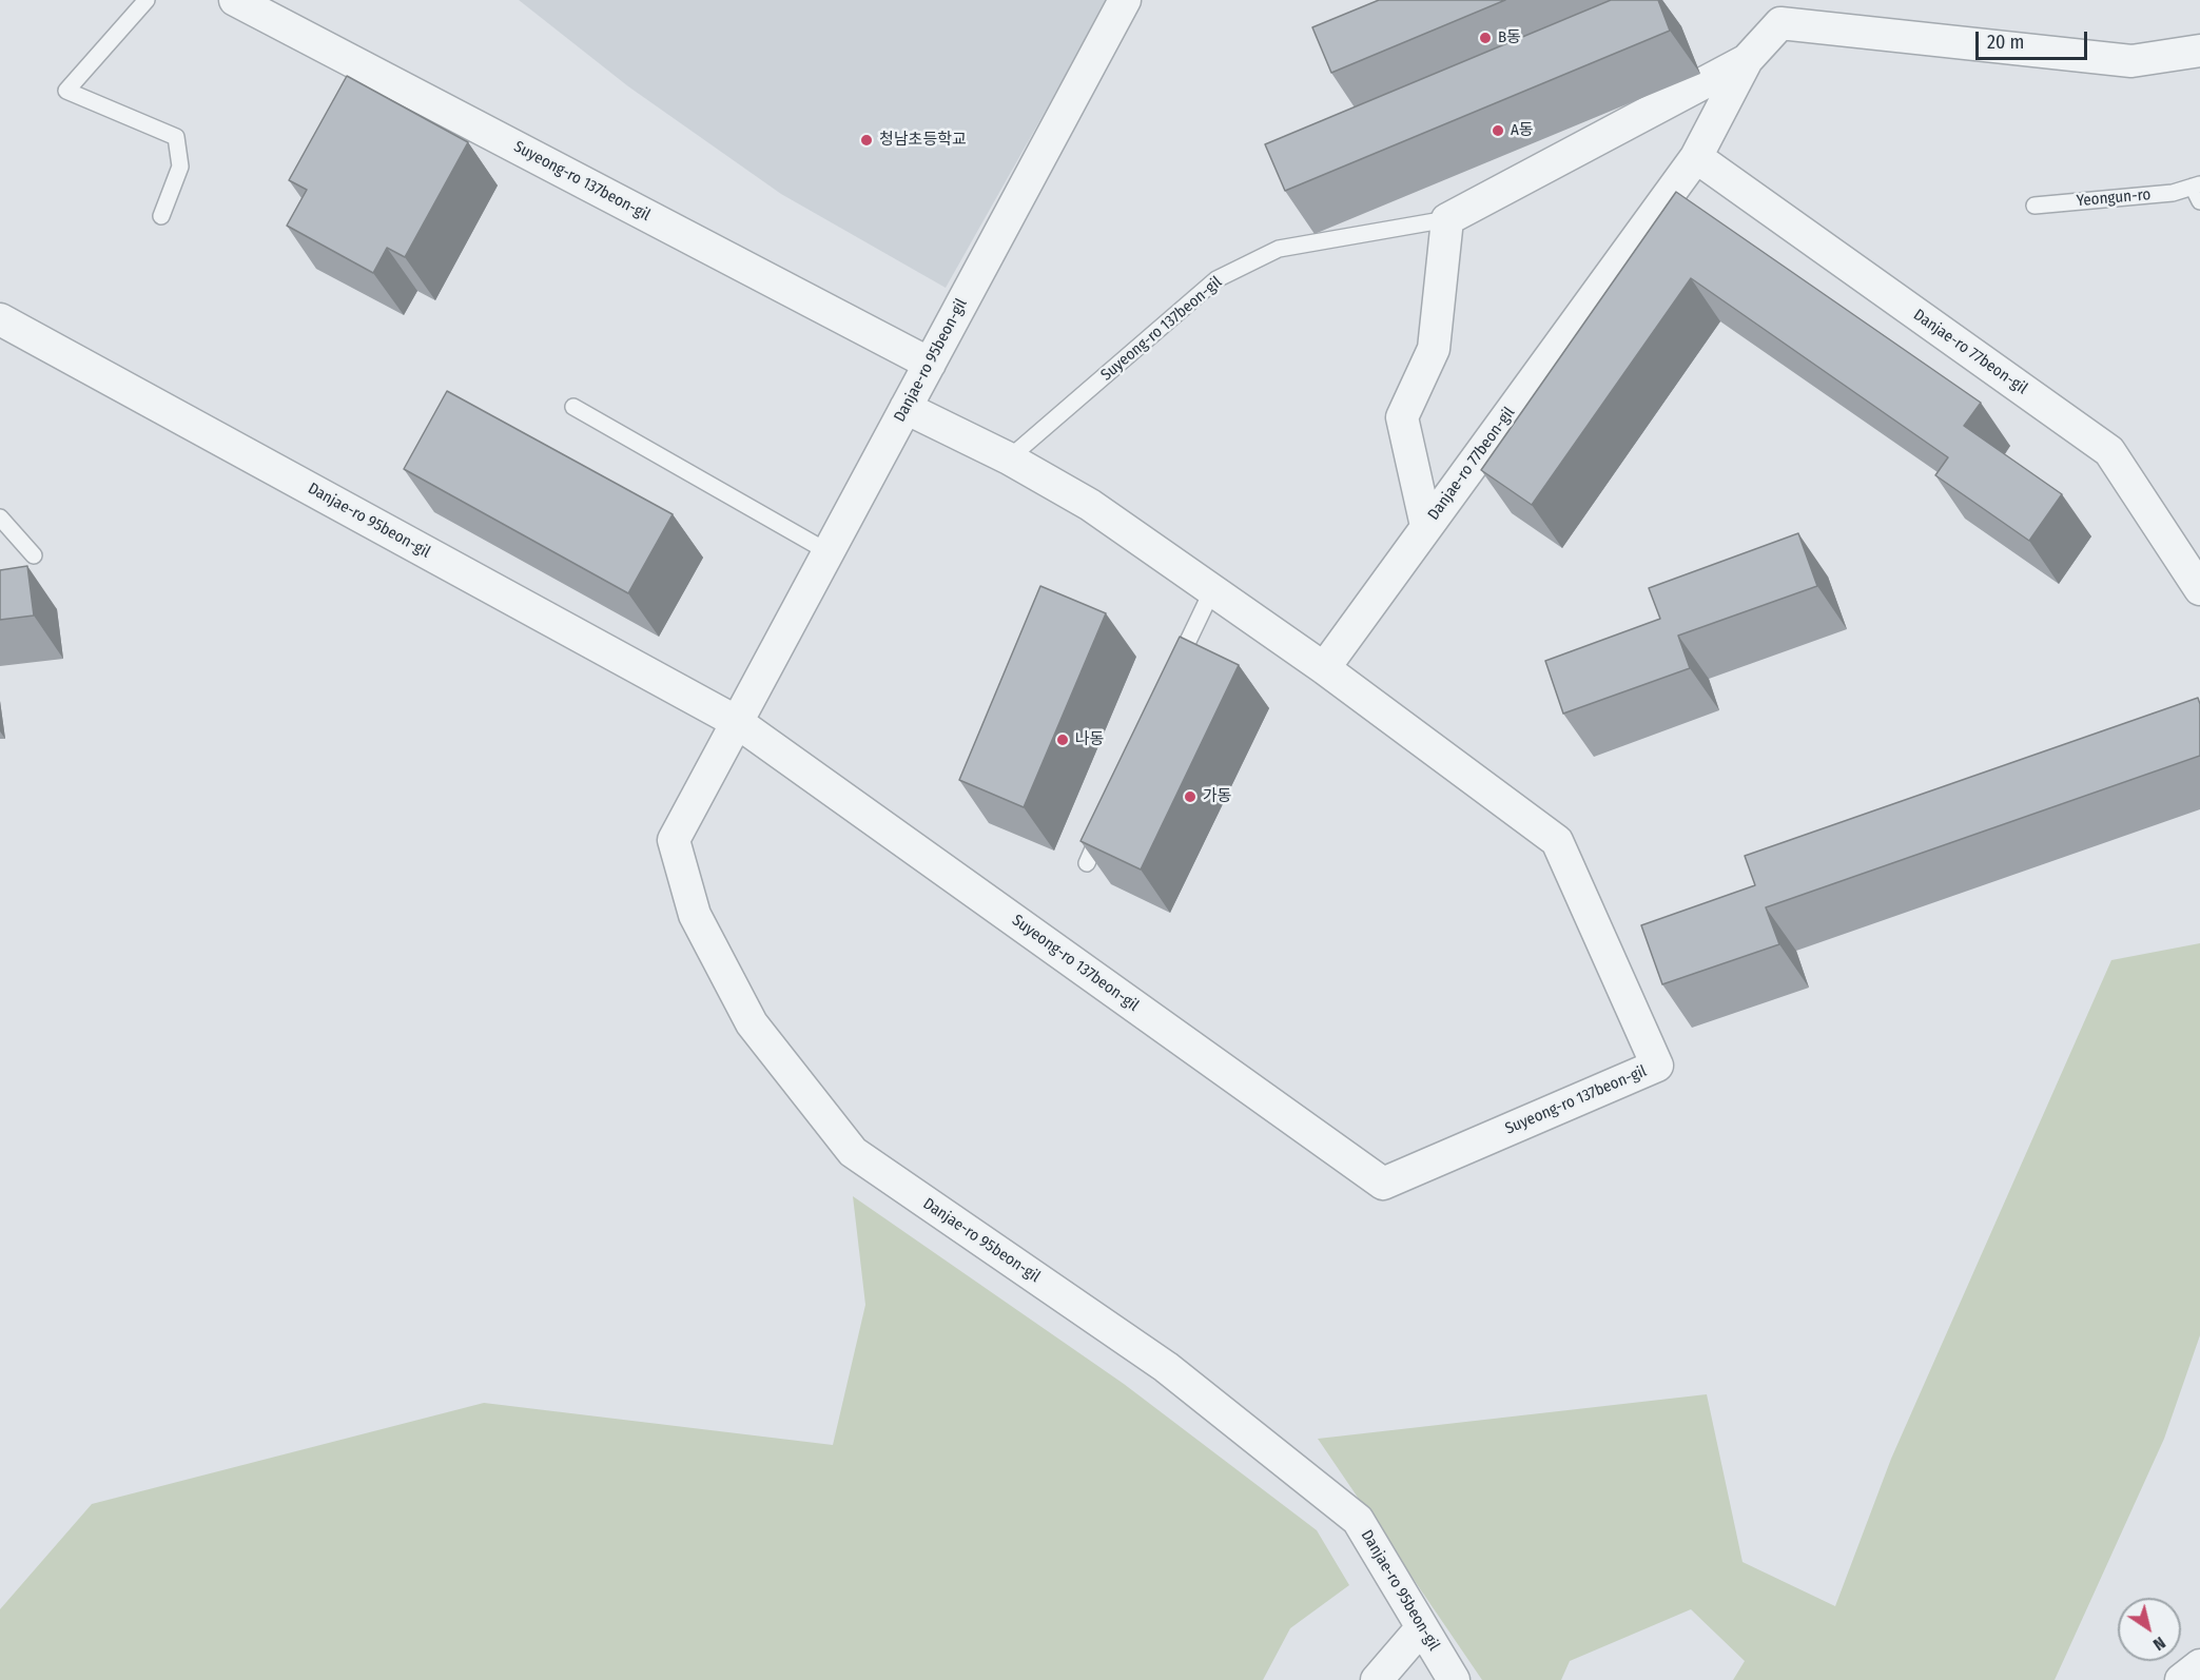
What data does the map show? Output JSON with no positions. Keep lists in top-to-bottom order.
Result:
{
  "streets": {
    "street": ["Suyeong-ro 137beon-gil", "Danjae-ro 77beon-gil", "Danjae-ro 95beon-gil"],
    "lane": ["Yeongun-ro"]
  },
  "crossings": [
    ["Suyeong-ro 137beon-gil", "Danjae-ro 77beon-gil"],
    ["Suyeong-ro 137beon-gil", "Danjae-ro 95beon-gil"]
  ],
  "places": [
    "B동",
    "A동",
    "청남초등학교",
    "나동",
    "가동"
  ],
  "scale_bar": "20 m",
  "north": "bottom right"
}
